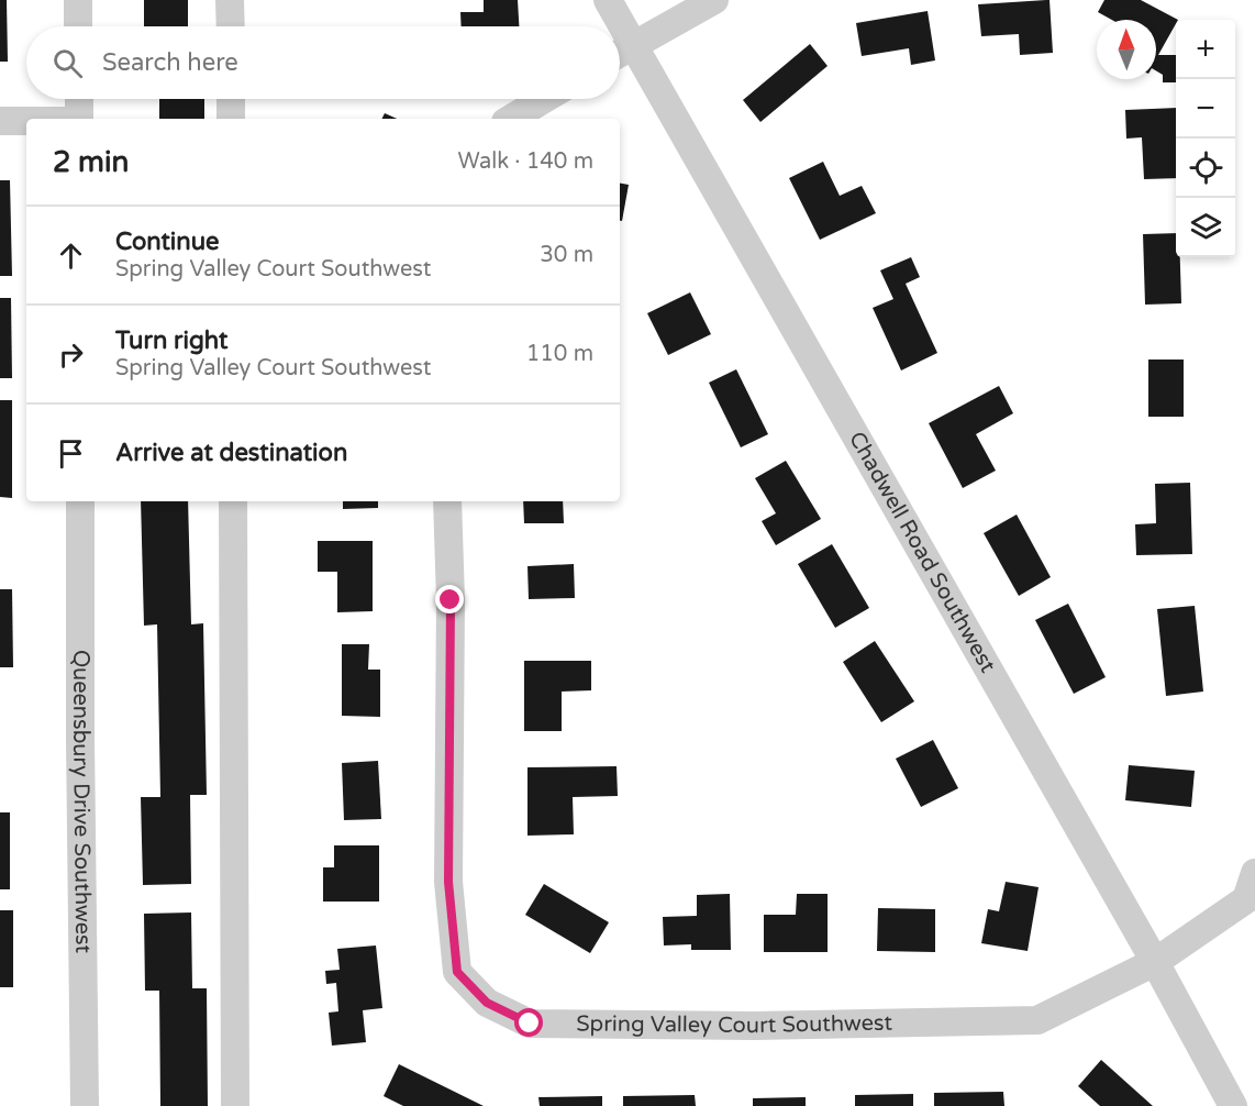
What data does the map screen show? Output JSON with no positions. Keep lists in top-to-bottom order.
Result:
{
  "streets": {
    "street": ["Chadwell Road Southwest", "Queensbury Drive Southwest", "Spring Valley Court Southwest"]
  },
  "crossings": [
    ["Chadwell Road Southwest", "Spring Valley Court Southwest"]
  ],
  "north": "top",
  "page": {
    "map_buttons": ["+", "−"],
    "search": "Search here",
    "heading": ["2 min", "Walk · 140 m"],
    "list": [
      ["Continue", "Spring Valley Court Southwest", "30 m"],
      ["Turn right", "Spring Valley Court Southwest", "110 m"],
      "Arrive at destination"
    ]
  }
}
